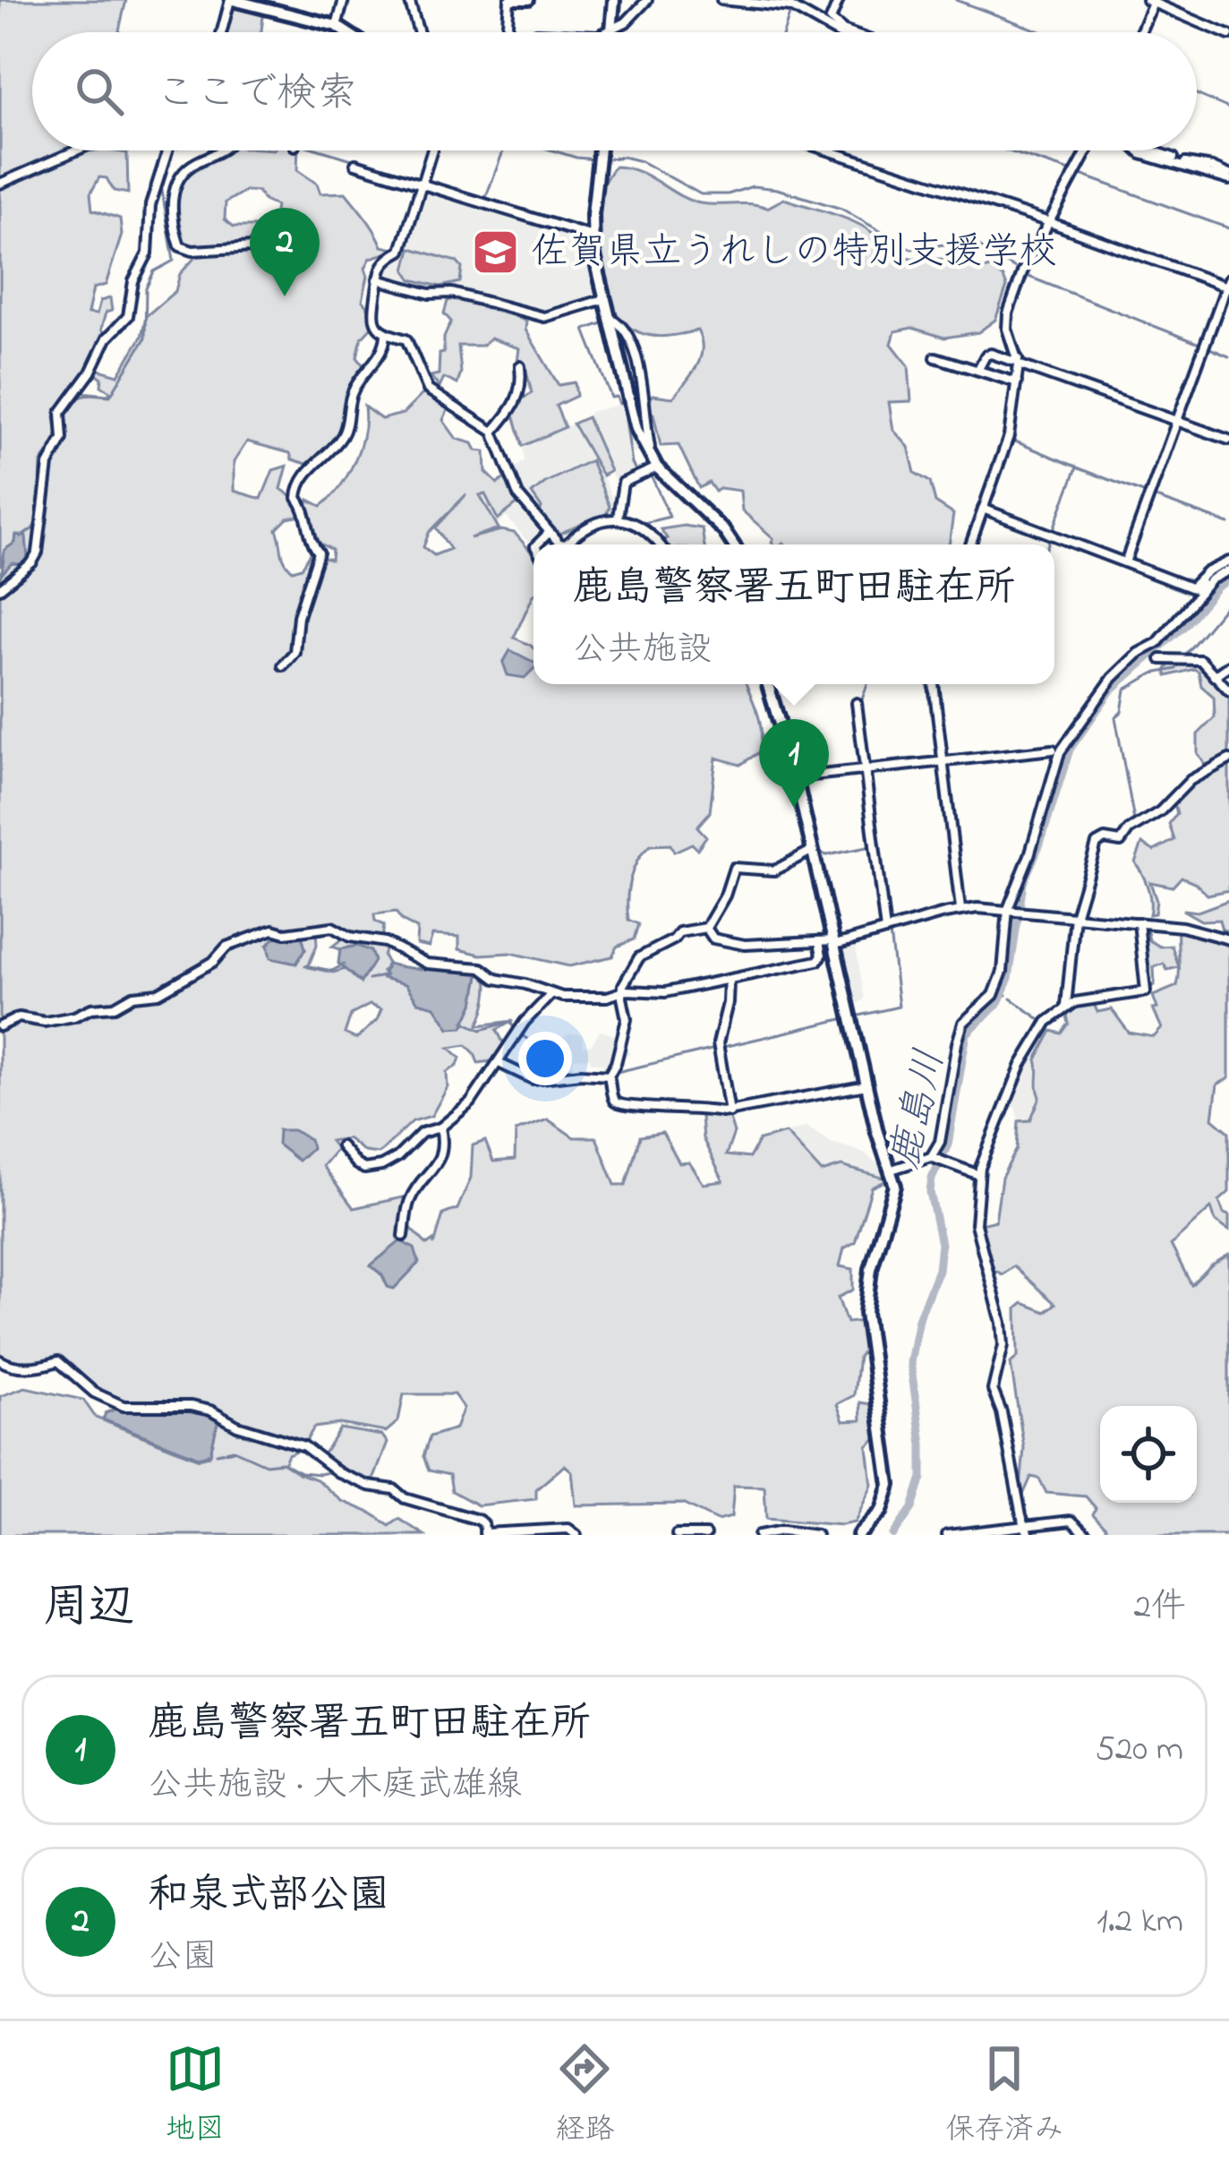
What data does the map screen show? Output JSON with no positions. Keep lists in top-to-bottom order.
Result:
{
  "water": ["鹿島川"],
  "places": {
    "school or university": ["佐賀県立うれしの特別支援学校"]
  },
  "page": {
    "search": "ここで検索",
    "pins": ["2", "1"],
    "popup": ["鹿島警察署五町田駐在所", "公共施設"],
    "heading": ["周辺", "2件"],
    "list": [
      {
        "mark": "1",
        "name": "鹿島警察署五町田駐在所",
        "note": "公共施設 · 大木庭武雄線",
        "value": "520 m"
      },
      {
        "mark": "2",
        "name": "和泉式部公園",
        "note": "公園",
        "value": "1.2 km"
      }
    ],
    "nav": ["地図", "経路", "保存済み"]
  }
}
